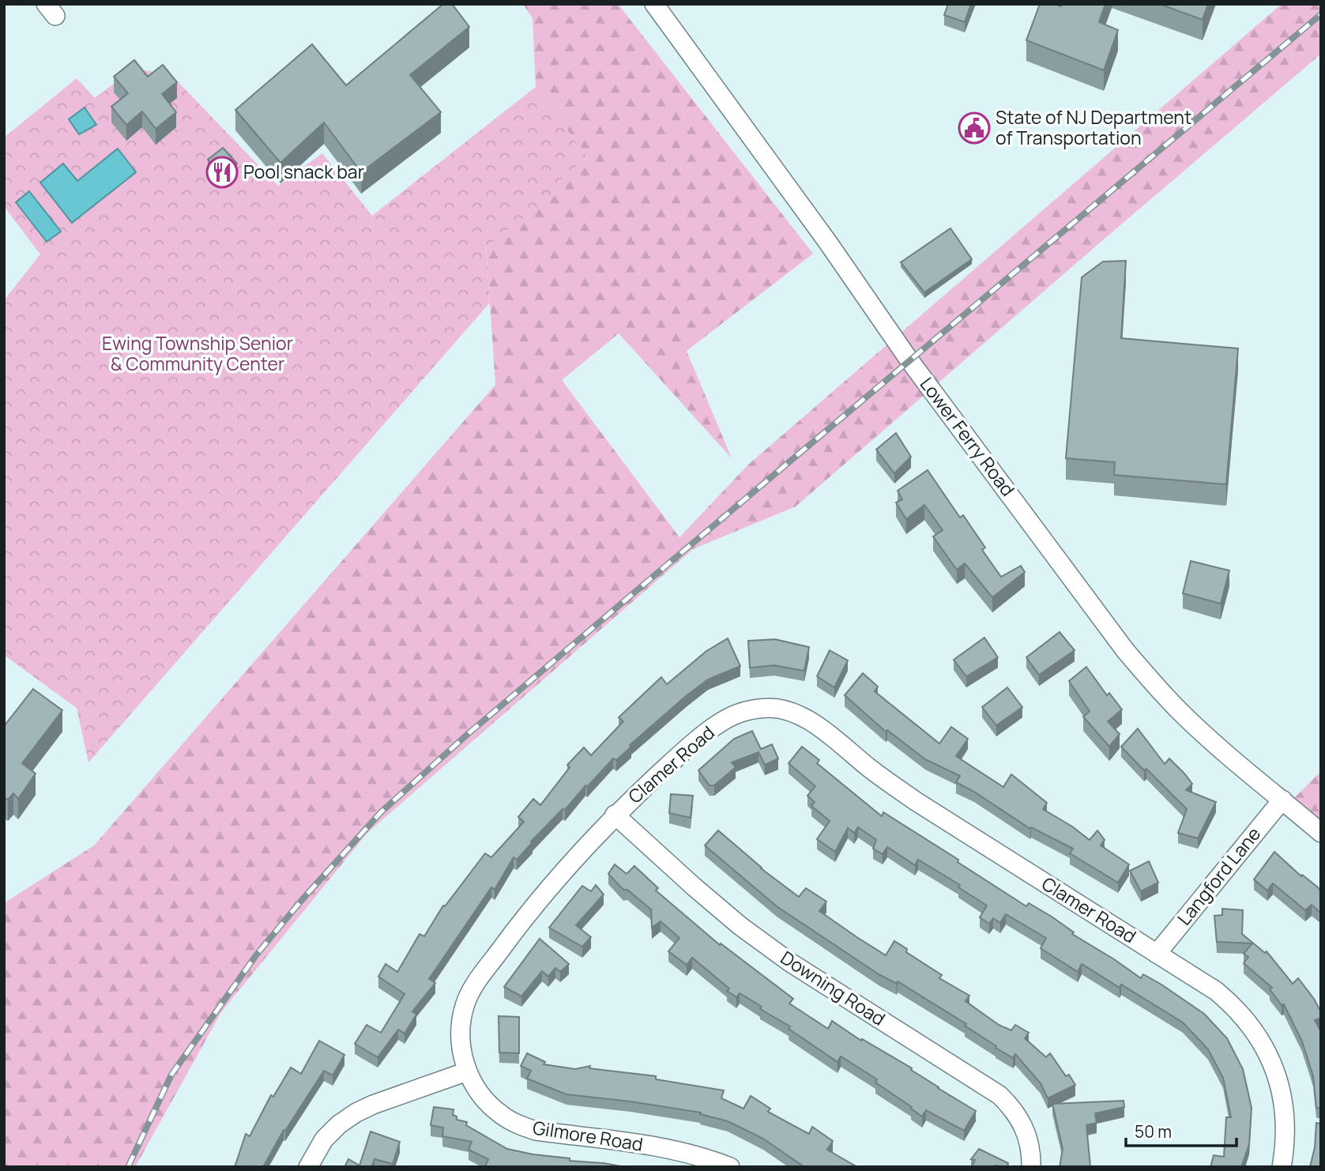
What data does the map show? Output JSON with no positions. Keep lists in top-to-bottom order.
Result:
{
  "streets": {
    "street": [
      "Lower Ferry Road",
      "Clamer Road",
      "Langford Lane",
      "Downing Road",
      "Gilmore Road"
    ]
  },
  "crossings": [
    ["Lower Ferry Road", "Langford Lane"],
    ["Clamer Road", "Langford Lane"],
    ["Clamer Road", "Downing Road"],
    ["Clamer Road", "Gilmore Road"]
  ],
  "parks": ["Ewing Township Senior & Community Center"],
  "places": {
    "public building": ["State of NJ Department of Transportation"],
    "restaurant": ["Pool snack bar"]
  },
  "scale_bar": "50 m"
}
